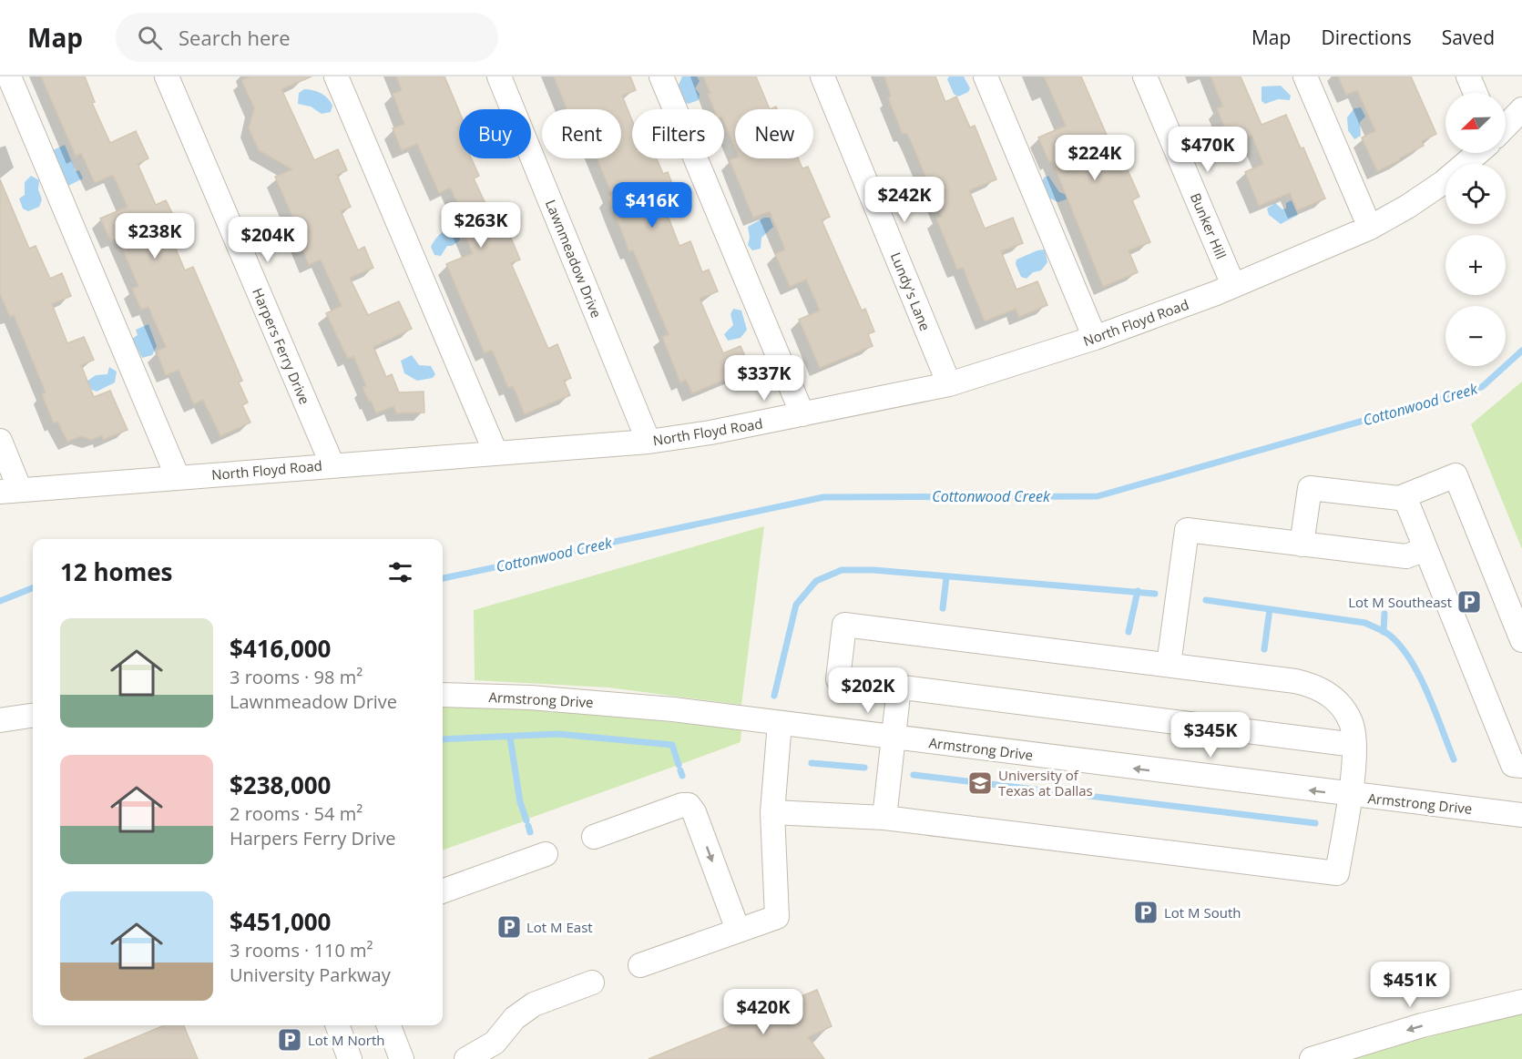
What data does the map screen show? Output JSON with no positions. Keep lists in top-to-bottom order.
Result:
{
  "streets": {
    "street": [
      "Bunker Hill",
      "Lawnmeadow Drive",
      "Lundy's Lane",
      "North Floyd Road",
      "Harpers Ferry Drive",
      "Armstrong Drive"
    ]
  },
  "crossings": [
    ["Bunker Hill", "North Floyd Road"],
    ["Lawnmeadow Drive", "North Floyd Road"],
    ["Lundy's Lane", "North Floyd Road"],
    ["North Floyd Road", "Harpers Ferry Drive"]
  ],
  "water": ["Cottonwood Creek"],
  "places": {
    "parking": [
      "Lot M Southeast",
      "Lot M South",
      "Lot M East",
      "Lot M North"
    ],
    "school or university": ["University of Texas at Dallas"]
  },
  "north": "bottom left",
  "page": {
    "header": "Map",
    "search": "Search here",
    "nav": ["Map", "Directions", "Saved"],
    "map_buttons": ["+", "−"],
    "chip": [
      "Buy",
      "Rent",
      "Filters",
      "New"
    ],
    "price": [
      "$470K",
      "$224K",
      "$242K",
      "$416K",
      "$263K",
      "$238K",
      "$204K",
      "$337K",
      "$202K",
      "$345K",
      "$451K",
      "$420K"
    ],
    "heading": "12 homes",
    "list": [
      {
        "name": "$416,000",
        "note": "3 rooms · 98 m² · Lawnmeadow Drive"
      },
      {
        "name": "$238,000",
        "note": "2 rooms · 54 m² · Harpers Ferry Drive"
      },
      {
        "name": "$451,000",
        "note": "3 rooms · 110 m² · University Parkway"
      }
    ]
  }
}
